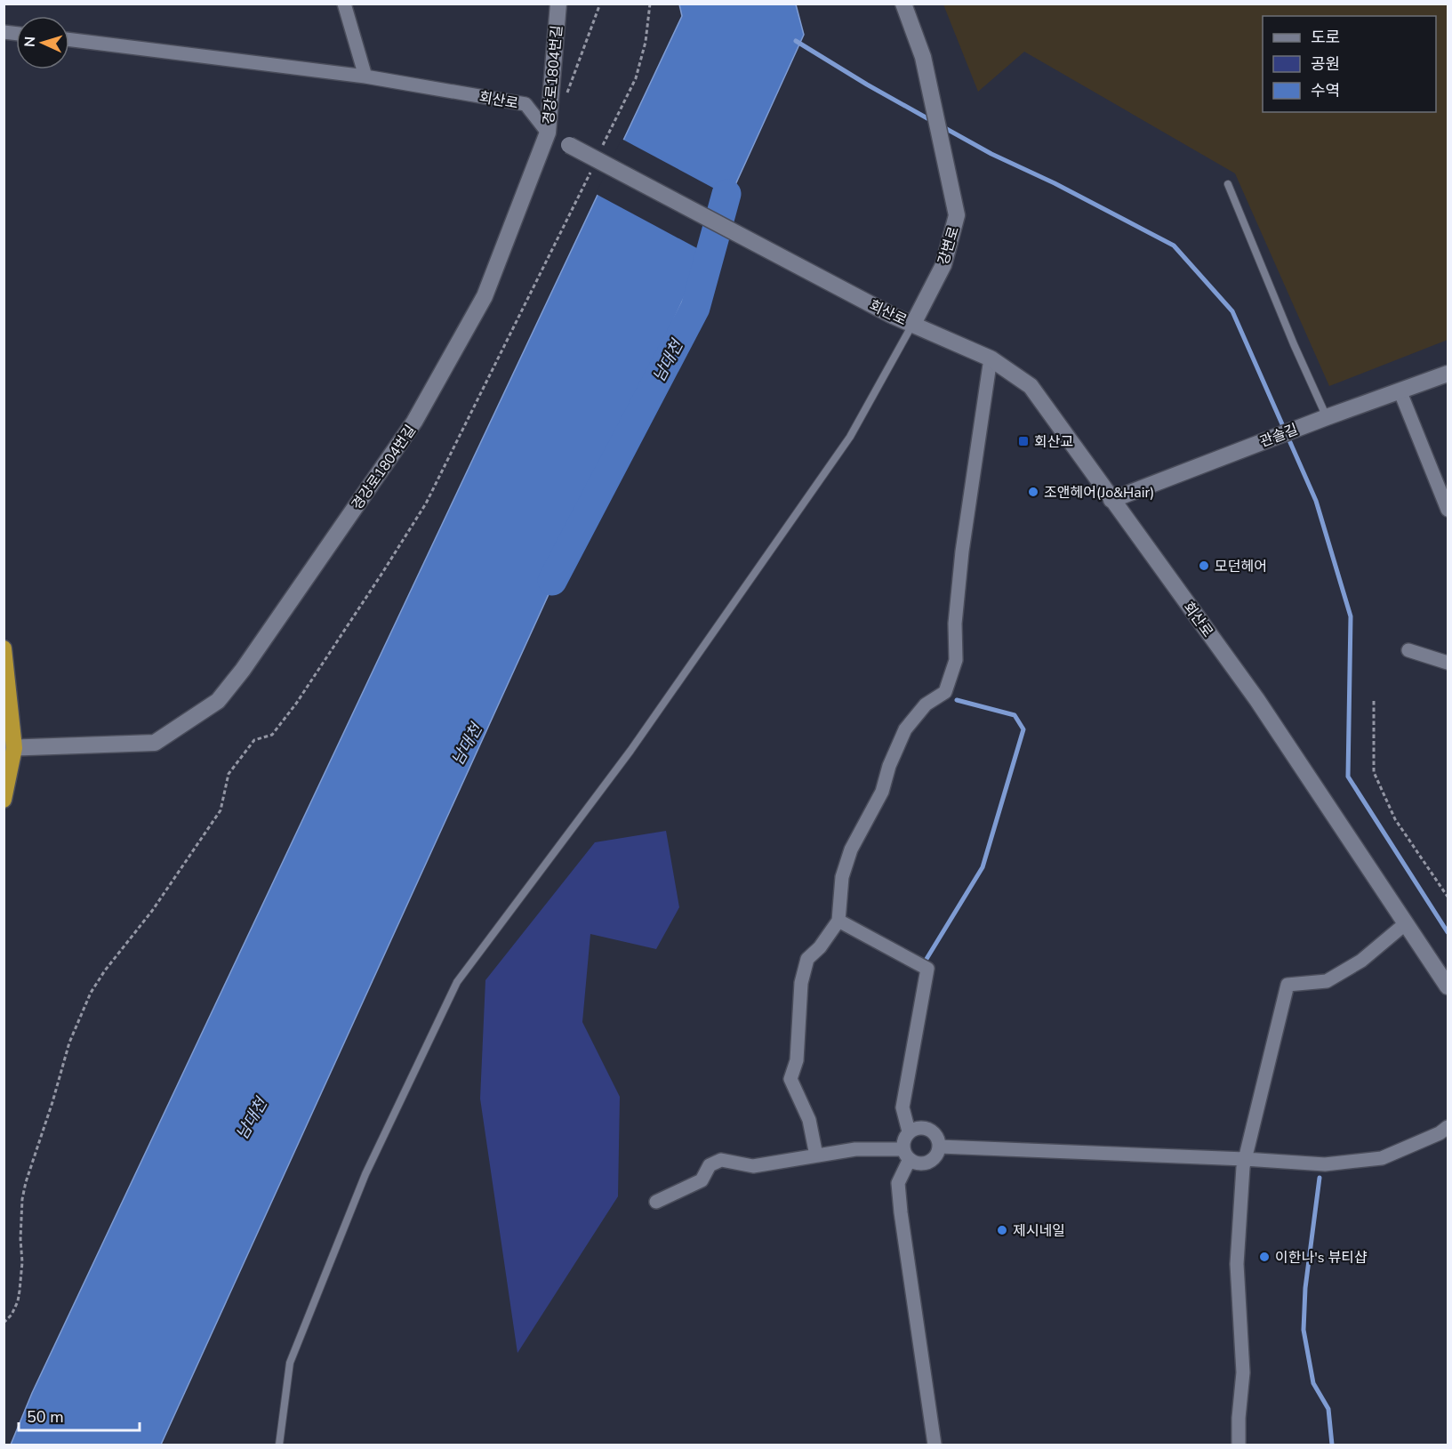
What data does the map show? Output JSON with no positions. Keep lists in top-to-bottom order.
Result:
{
  "streets": {
    "street": [
      "경강로1804번길",
      "회산로",
      "강변로",
      "관솔길"
    ]
  },
  "crossings": [
    ["경강로1804번길", "회산로"],
    ["회산로", "강변로"],
    ["회산로", "관솔길"]
  ],
  "water": ["남대천"],
  "places": {
    "transit": ["회산교"],
    "other": [
      "조앤헤어(Jo&Hair)",
      "모던헤어",
      "제시네일",
      "이한나's 뷰티샵"
    ]
  },
  "legend": ["도로", "공원", "수역"],
  "scale_bar": "50 m",
  "north": "left"
}
